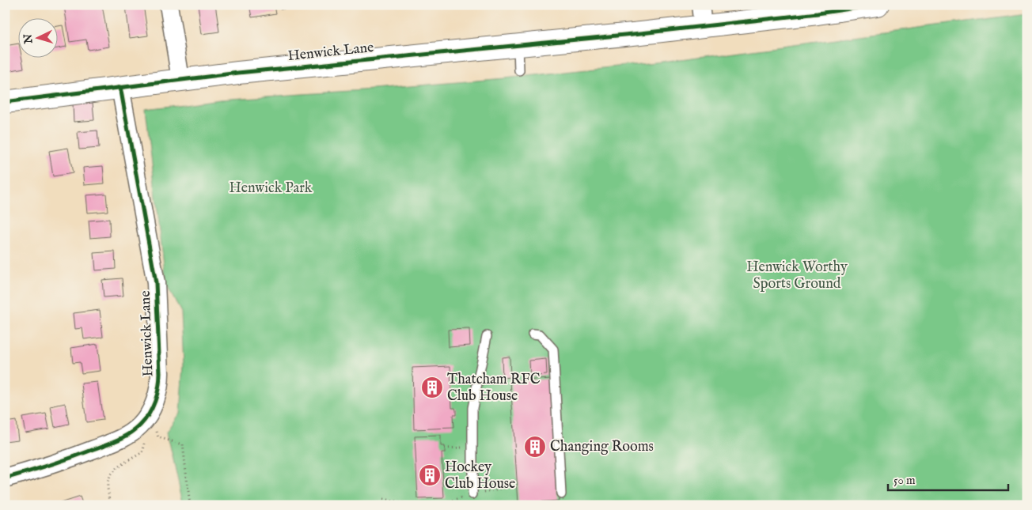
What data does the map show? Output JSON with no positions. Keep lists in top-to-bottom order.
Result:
{
  "streets": {
    "street": ["Henwick Lane"]
  },
  "parks": ["Henwick Park", "Henwick Worthy Sports Ground"],
  "places": {
    "building": ["Thatcham RFC Club House", "Changing Rooms", "Hockey Club House"]
  },
  "scale_bar": "50 m",
  "north": "left"
}
